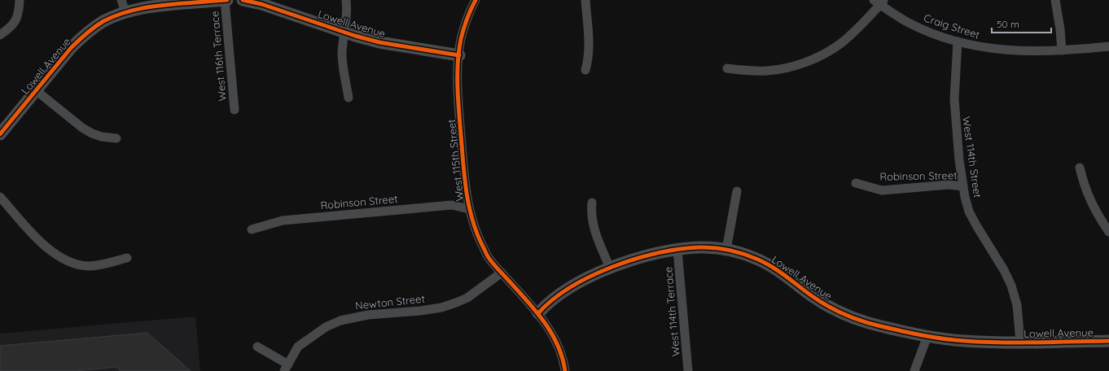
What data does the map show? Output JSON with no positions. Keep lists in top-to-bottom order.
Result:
{
  "streets": {
    "street": [
      "Lowell Avenue",
      "Craig Street",
      "West 116th Terrace",
      "West 114th Street",
      "West 115th Street",
      "Robinson Street",
      "Newton Street",
      "West 114th Terrace"
    ]
  },
  "crossings": [
    ["Lowell Avenue", "West 116th Terrace"],
    ["Lowell Avenue", "West 114th Street"],
    ["Lowell Avenue", "West 115th Street"],
    ["Lowell Avenue", "West 114th Terrace"],
    ["Craig Street", "West 114th Street"],
    ["West 114th Street", "Robinson Street"],
    ["West 115th Street", "Robinson Street"],
    ["West 115th Street", "Newton Street"]
  ],
  "scale_bar": "50 m"
}
